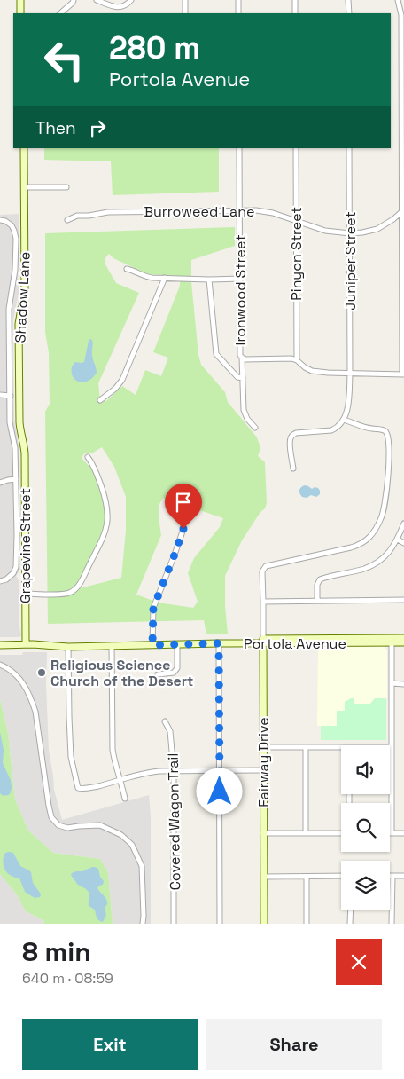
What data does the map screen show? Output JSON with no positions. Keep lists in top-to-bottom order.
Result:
{
  "streets": {
    "street": [
      "Burroweed Lane",
      "Pinyon Street",
      "Juniper Street",
      "Ironwood Street",
      "Shadow Lane",
      "Grapevine Street",
      "Portola Avenue",
      "Fairway Drive",
      "Covered Wagon Trail"
    ]
  },
  "crossings": [
    ["Burroweed Lane", "Pinyon Street"],
    ["Burroweed Lane", "Juniper Street"],
    ["Burroweed Lane", "Ironwood Street"],
    ["Juniper Street", "Fairway Drive"],
    ["Shadow Lane", "Grapevine Street"],
    ["Grapevine Street", "Portola Avenue"],
    ["Portola Avenue", "Fairway Drive"]
  ],
  "places": ["Religious Science Church of the Desert"],
  "page": {
    "turn": ["280 m", "Portola Avenue"],
    "then": "Then",
    "heading": ["8 min", "640 m · 08:59"],
    "buttons": ["Exit", "Share"]
  }
}
